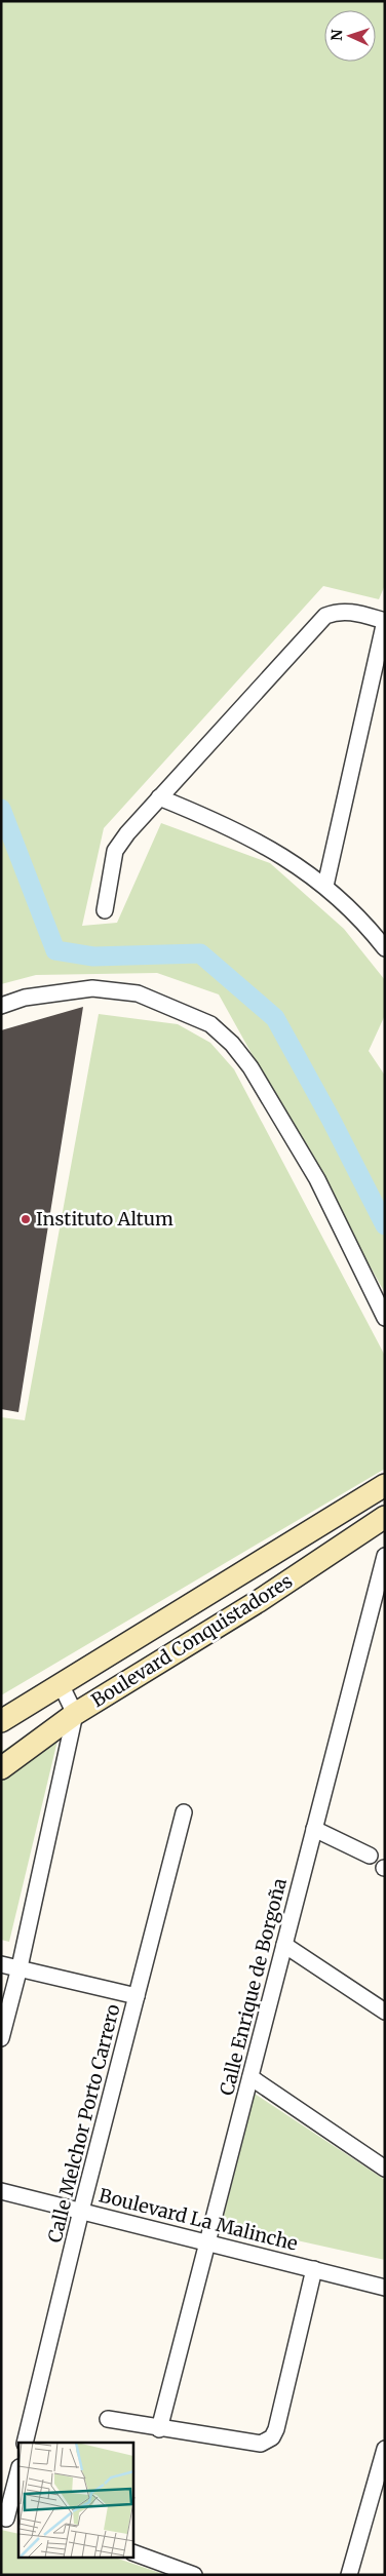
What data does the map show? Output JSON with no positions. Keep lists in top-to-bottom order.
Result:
{
  "streets": {
    "street": [
      "Boulevard Conquistadores",
      "Calle Enrique de Borgoña",
      "Calle Melchor Porto Carrero",
      "Boulevard La Malinche"
    ]
  },
  "crossings": [
    ["Calle Enrique de Borgoña", "Boulevard La Malinche"],
    ["Calle Melchor Porto Carrero", "Boulevard La Malinche"]
  ],
  "places": ["Instituto Altum"],
  "north": "left"
}
